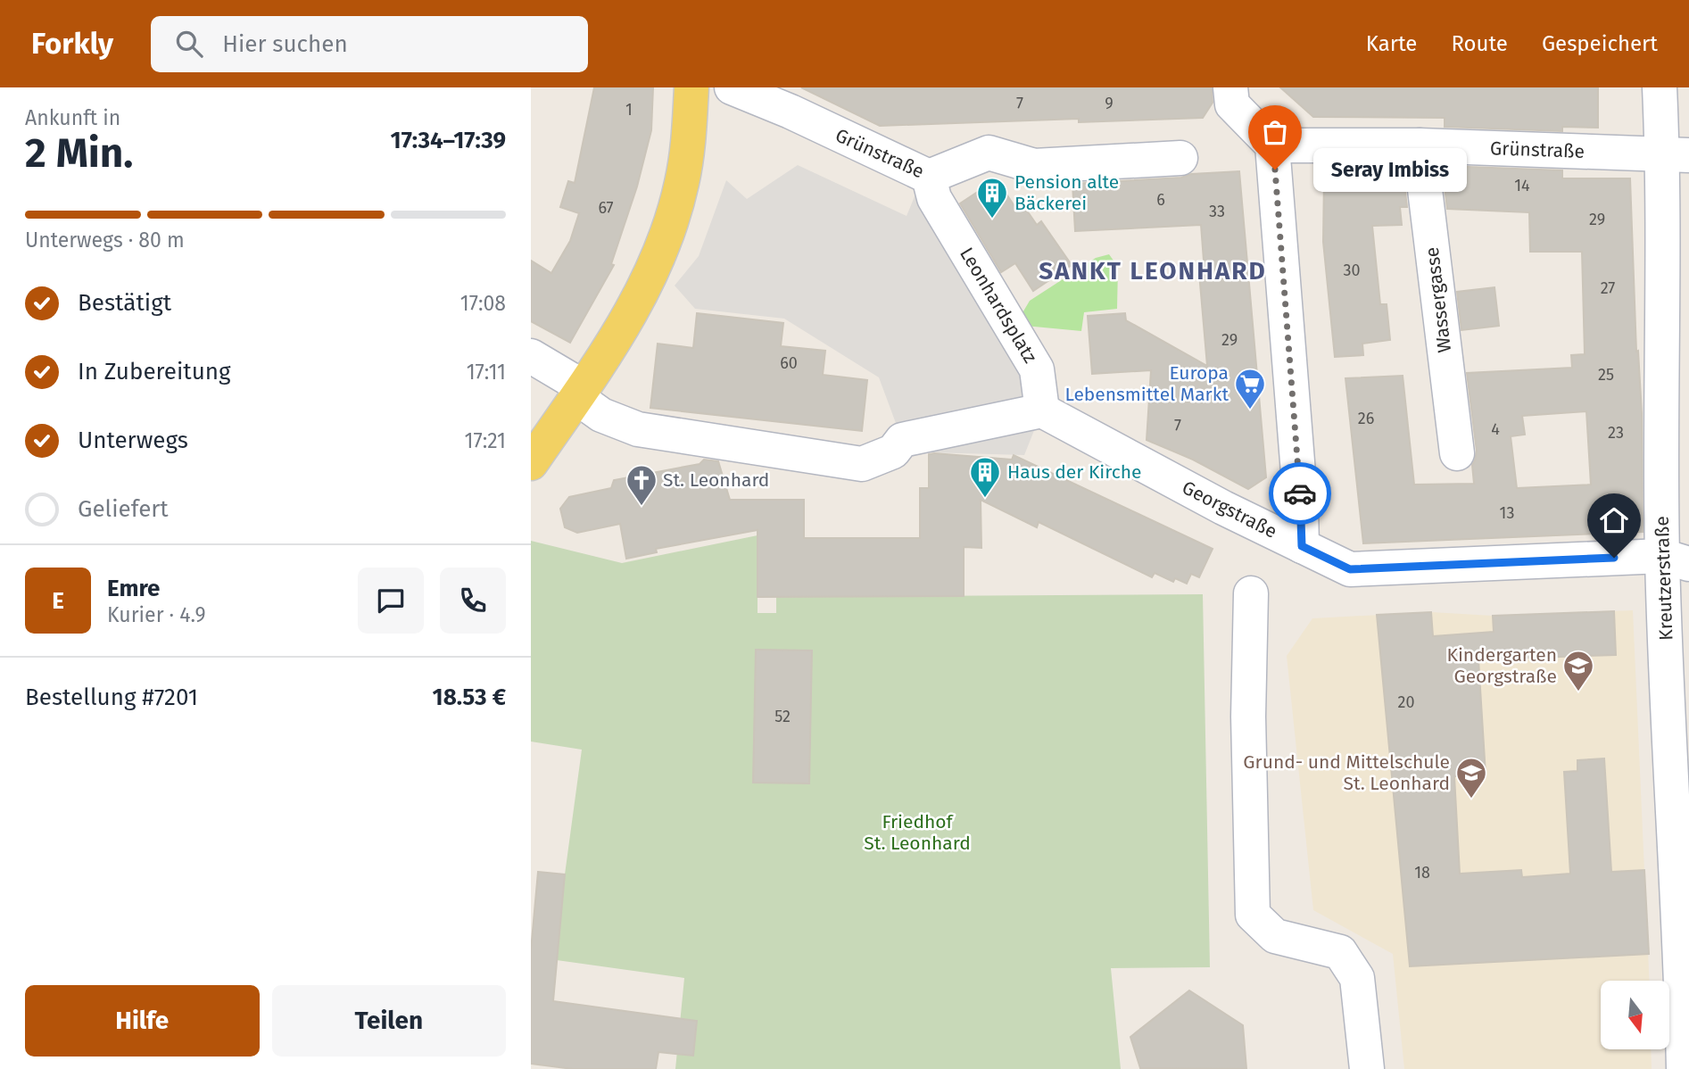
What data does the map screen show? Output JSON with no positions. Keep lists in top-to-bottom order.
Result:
{
  "streets": {
    "street": [
      "Grünstraße",
      "Wassergasse",
      "Leonhardsplatz",
      "Georgstraße",
      "Kreutzerstraße"
    ]
  },
  "crossings": [
    ["Grünstraße", "Wassergasse"],
    ["Grünstraße", "Leonhardsplatz"],
    ["Grünstraße", "Kreutzerstraße"],
    ["Leonhardsplatz", "Georgstraße"],
    ["Georgstraße", "Kreutzerstraße"]
  ],
  "districts": ["SANKT LEONHARD"],
  "parks": ["Friedhof St. Leonhard"],
  "places": {
    "other": ["Seray Imbiss"],
    "building": ["Pension alte Bäckerei", "Haus der Kirche"],
    "supermarket": ["Europa Lebensmittel Markt"],
    "church": ["St. Leonhard"],
    "school or university": ["Kindergarten Georgstraße", "Grund- und Mittelschule St. Leonhard"]
  },
  "house_numbers": [
    "7",
    "9",
    "1",
    "14",
    "6",
    "67",
    "33",
    "29",
    "30",
    "27",
    "29",
    "60",
    "25",
    "26",
    "7",
    "4",
    "23",
    "13",
    "20",
    "52",
    "18"
  ],
  "north": "bottom",
  "page": {
    "header": "Forkly",
    "search": "Hier suchen",
    "nav": ["Karte", "Route", "Gespeichert"],
    "heading": ["2 Min.", "Ankunft in", "17:34–17:39"],
    "panel": [
      "Emre",
      "Kurier · 4.9",
      "Bestellung #7201",
      "18.53 €"
    ],
    "bubble": "Seray Imbiss",
    "bar": "Unterwegs · 80 m",
    "list": [
      ["Bestätigt", "17:08"],
      ["In Zubereitung", "17:11"],
      ["Unterwegs", "17:21"],
      "Geliefert"
    ],
    "round": "E",
    "buttons": ["Hilfe", "Teilen"]
  }
}
